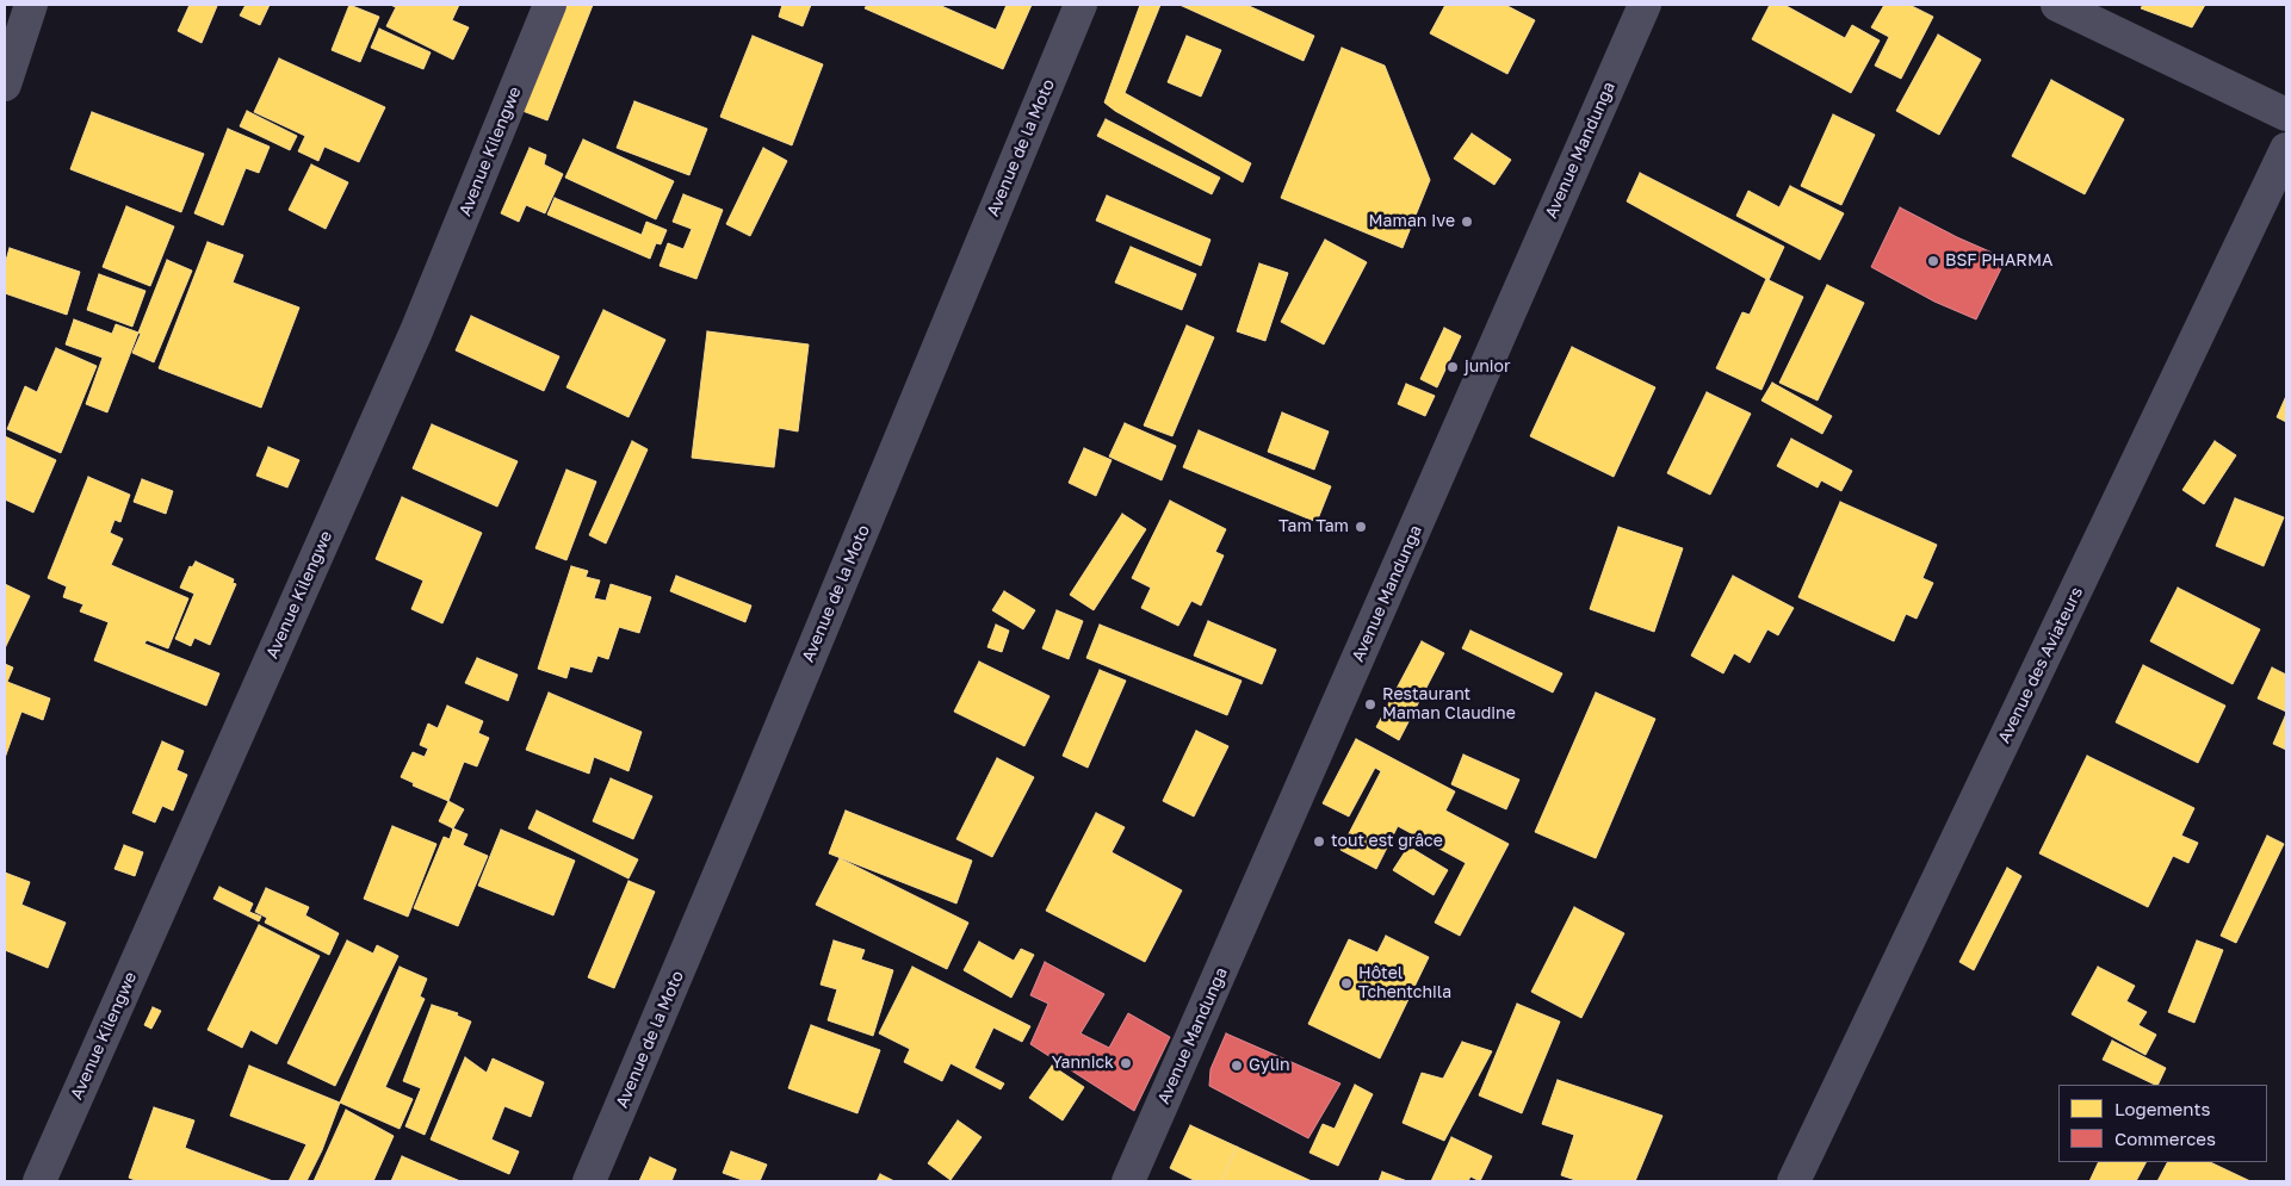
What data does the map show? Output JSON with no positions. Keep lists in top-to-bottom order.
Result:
{
  "streets": {
    "street": [
      "Avenue de la Moto",
      "Avenue Mandunga",
      "Avenue Kilengwe",
      "Avenue des Aviateurs"
    ]
  },
  "places": [
    "Maman Ive",
    "BSF PHARMA",
    "junior",
    "Tam Tam",
    "Restaurant Maman Claudine",
    "tout est grâce",
    "Hôtel Tchentchila",
    "Yannick",
    "Gylin"
  ],
  "legend": ["Logements", "Commerces"]
}
